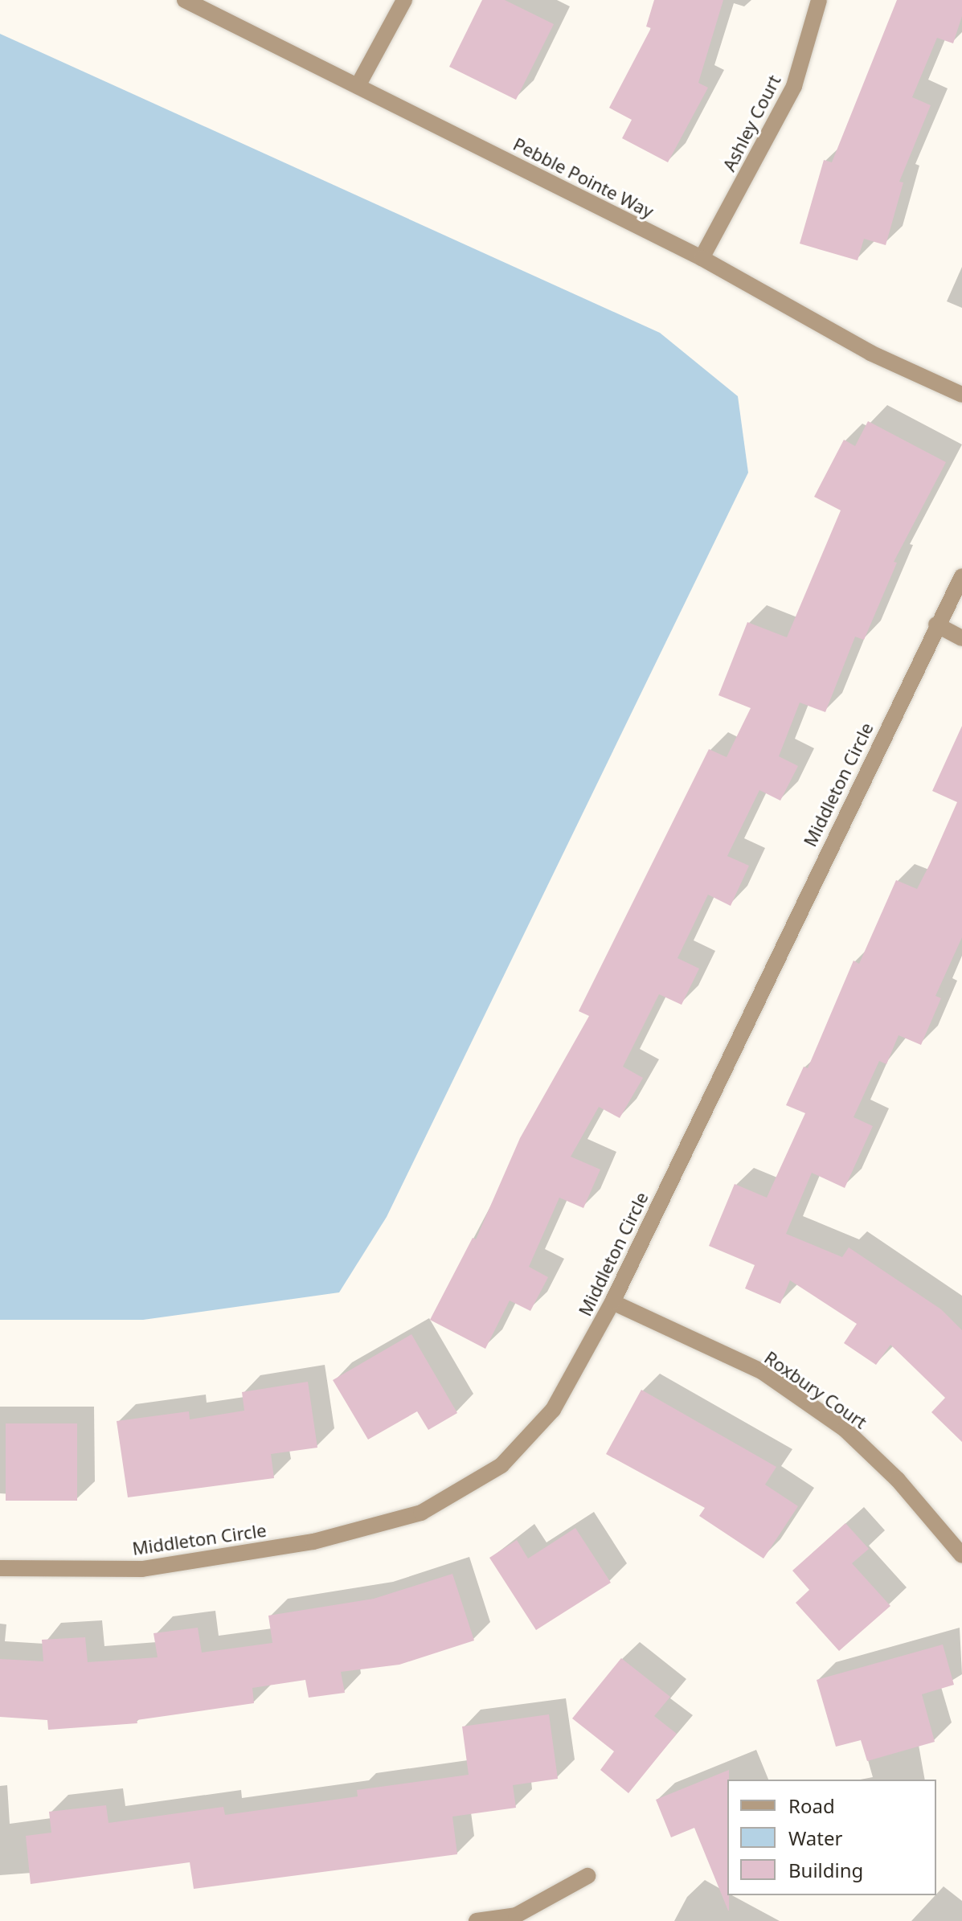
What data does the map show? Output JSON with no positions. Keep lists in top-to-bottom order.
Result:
{
  "streets": {
    "street": [
      "Ashley Court",
      "Pebble Pointe Way",
      "Middleton Circle",
      "Roxbury Court"
    ]
  },
  "crossings": [
    ["Ashley Court", "Pebble Pointe Way"],
    ["Middleton Circle", "Roxbury Court"]
  ],
  "legend": ["Road", "Water", "Building"]
}
